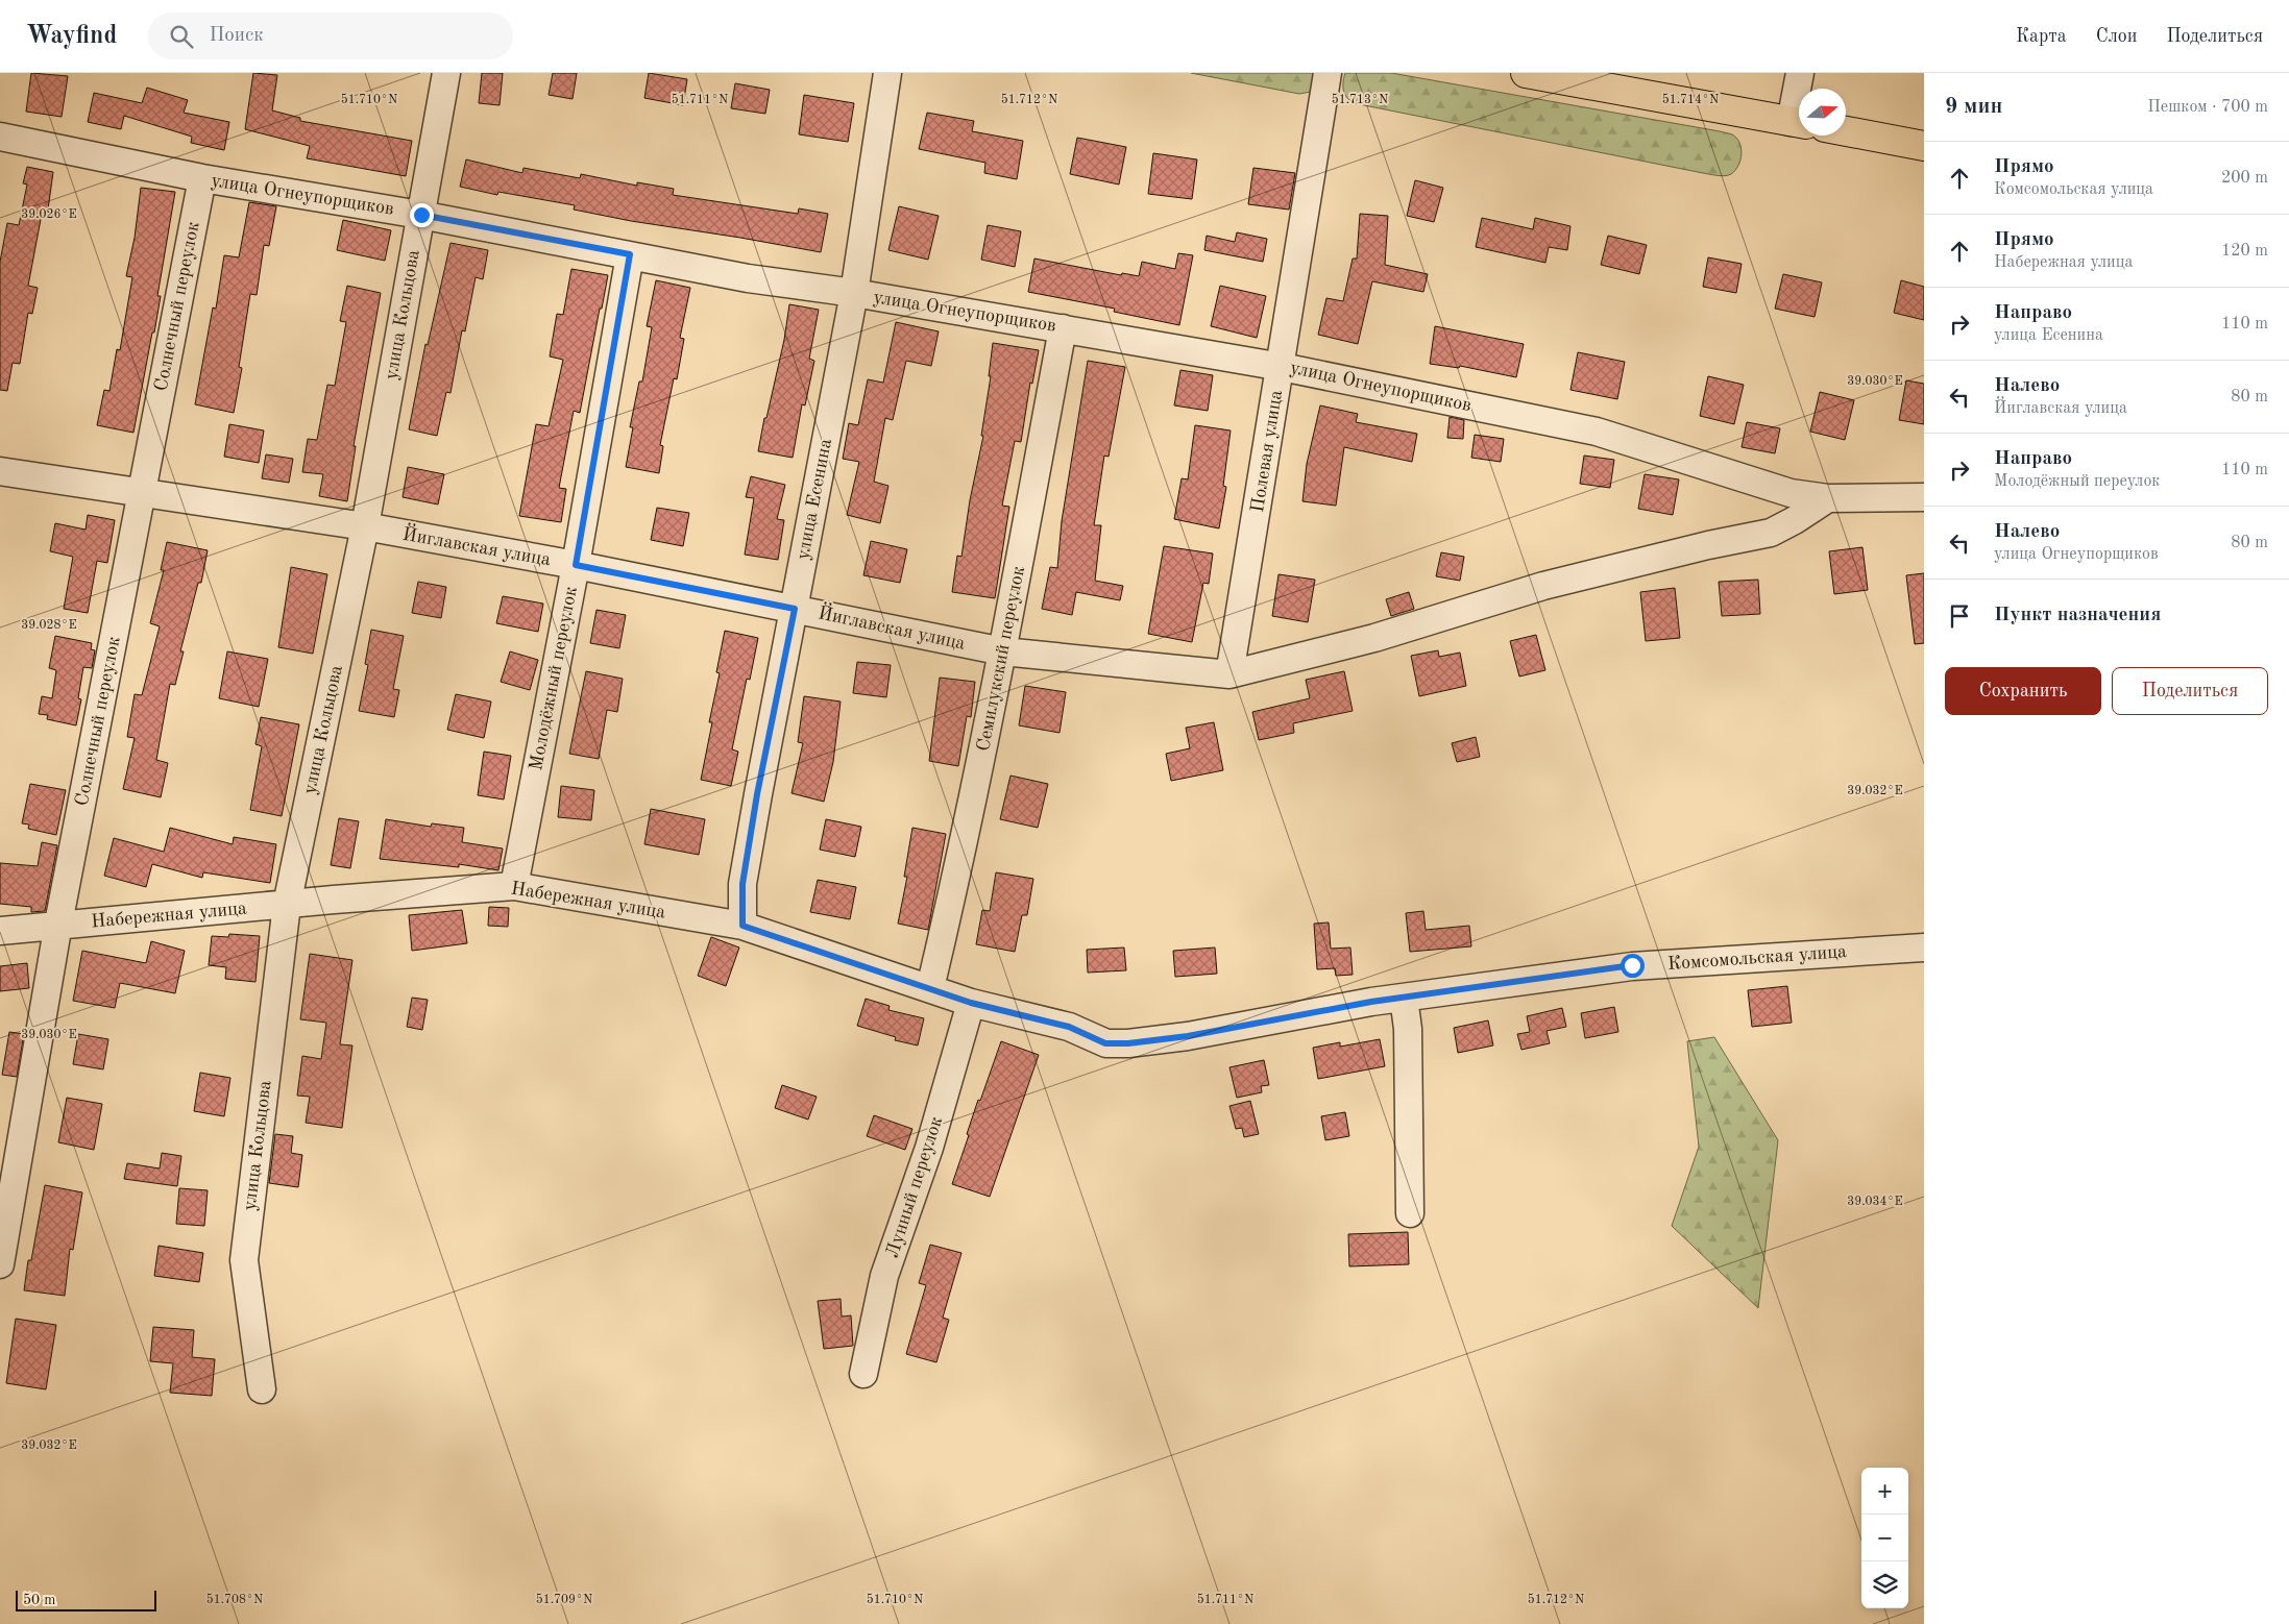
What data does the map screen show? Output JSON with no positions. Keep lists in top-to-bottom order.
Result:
{
  "streets": {
    "street": [
      "улица Огнеупорщиков",
      "Солнечный переулок",
      "улица Кольцова",
      "Полевая улица",
      "улица Есенина",
      "Йиглавская улица",
      "Семилукский переулок",
      "Молодёжный переулок",
      "Набережная улица",
      "Комсомольская улица",
      "Лунный переулок"
    ]
  },
  "crossings": [
    ["улица Огнеупорщиков", "Солнечный переулок"],
    ["улица Огнеупорщиков", "улица Кольцова"],
    ["улица Огнеупорщиков", "Полевая улица"],
    ["улица Огнеупорщиков", "улица Есенина"],
    ["улица Огнеупорщиков", "Йиглавская улица"],
    ["улица Огнеупорщиков", "Семилукский переулок"],
    ["улица Огнеупорщиков", "Молодёжный переулок"],
    ["Солнечный переулок", "Йиглавская улица"],
    ["Солнечный переулок", "Набережная улица"],
    ["улица Кольцова", "Йиглавская улица"],
    ["улица Кольцова", "Набережная улица"],
    ["Полевая улица", "Йиглавская улица"],
    ["улица Есенина", "Йиглавская улица"],
    ["улица Есенина", "Набережная улица"],
    ["Йиглавская улица", "Семилукский переулок"],
    ["Йиглавская улица", "Молодёжный переулок"],
    ["Семилукский переулок", "Набережная улица"],
    ["Молодёжный переулок", "Набережная улица"],
    ["Набережная улица", "Комсомольская улица"],
    ["Набережная улица", "Лунный переулок"]
  ],
  "scale_bar": "50 m",
  "north": "right",
  "page": {
    "header": "Wayfind",
    "search": "Поиск",
    "nav": ["Карта", "Слои", "Поделиться"],
    "heading": ["9 мин", "Пешком · 700 m"],
    "list": [
      ["Прямо", "Комсомольская улица", "200 m"],
      ["Прямо", "Набережная улица", "120 m"],
      ["Направо", "улица Есенина", "110 m"],
      ["Налево", "Йиглавская улица", "80 m"],
      ["Направо", "Молодёжный переулок", "110 m"],
      ["Налево", "улица Огнеупорщиков", "80 m"],
      "Пункт назначения"
    ],
    "buttons": ["Сохранить", "Поделиться"],
    "map_buttons": ["+", "−"],
    "scale": "50 m"
  },
  "coordinates": [
    "51.710°N",
    "51.711°N",
    "51.712°N",
    "51.713°N",
    "51.714°N",
    "39.026°E",
    "39.030°E",
    "39.028°E",
    "39.032°E",
    "39.034°E",
    "51.708°N",
    "51.709°N"
  ]
}
